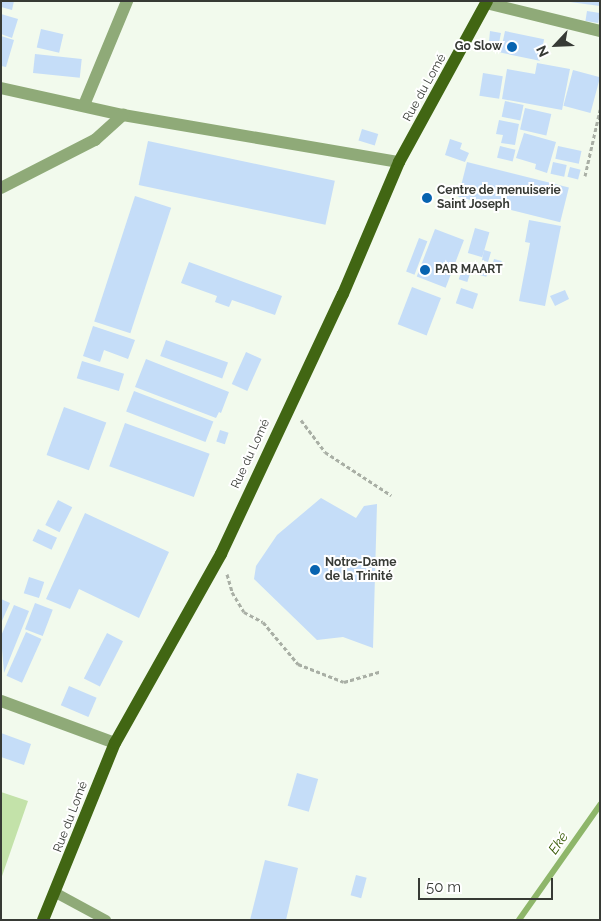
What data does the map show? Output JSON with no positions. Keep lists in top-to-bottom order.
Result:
{
  "streets": {
    "main road": ["Rue du Lomé"]
  },
  "water": ["Eké"],
  "places": [
    "Go Slow",
    "Centre de menuiserie Saint Joseph",
    "PAR MAART",
    "Notre-Dame de la Trinité"
  ],
  "scale_bar": "50 m",
  "north": "bottom left"
}
